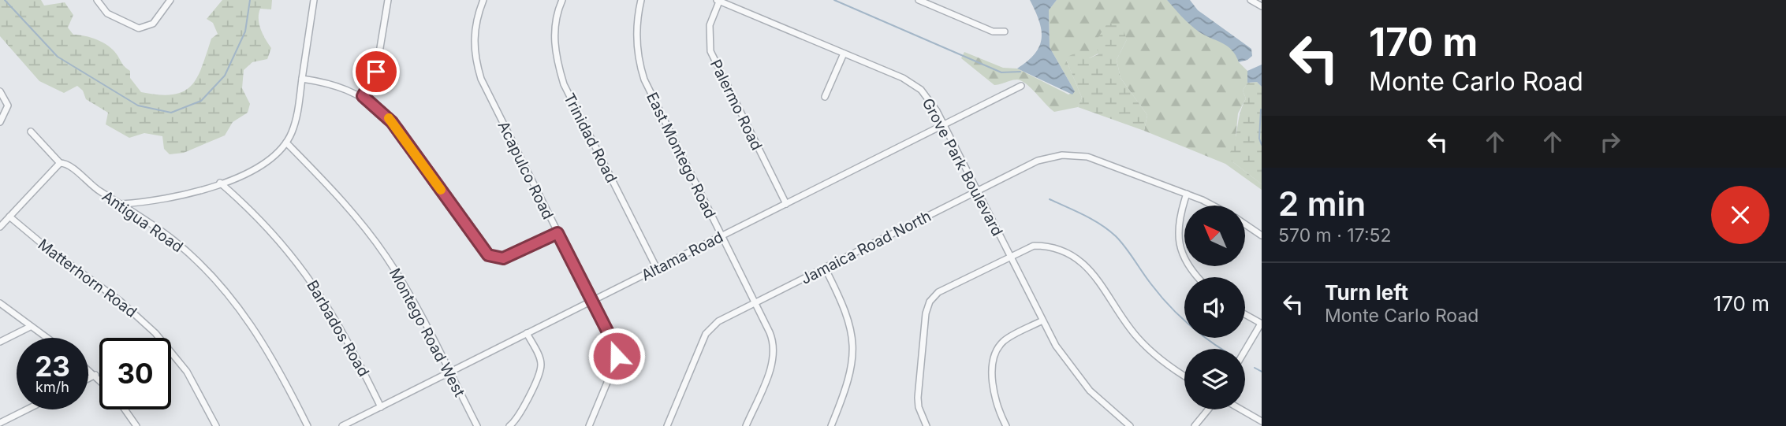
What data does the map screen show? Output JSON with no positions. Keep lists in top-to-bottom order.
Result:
{
  "streets": {
    "street": [
      "Palermo Road",
      "Trinidad Road",
      "East Montego Road",
      "Grove Park Boulevard",
      "Acapulco Road",
      "Antigua Road",
      "Jamaica Road North",
      "Altama Road",
      "Matterhorn Road",
      "Barbados Road",
      "Montego Road West"
    ]
  },
  "crossings": [
    ["Palermo Road", "Grove Park Boulevard"],
    ["Palermo Road", "Altama Road"],
    ["Trinidad Road", "Altama Road"],
    ["East Montego Road", "Jamaica Road North"],
    ["East Montego Road", "Altama Road"],
    ["Grove Park Boulevard", "Jamaica Road North"],
    ["Grove Park Boulevard", "Altama Road"],
    ["Acapulco Road", "Altama Road"],
    ["Altama Road", "Barbados Road"],
    ["Altama Road", "Montego Road West"]
  ],
  "north": "top left",
  "page": {
    "turn": ["170 m", "Monte Carlo Road"],
    "heading": ["2 min", "570 m · 17:52"],
    "list": [
      {
        "name": "Turn left",
        "note": "Monte Carlo Road",
        "value": "170 m"
      }
    ],
    "speed": "23 km/h",
    "limit": "30"
  }
}
